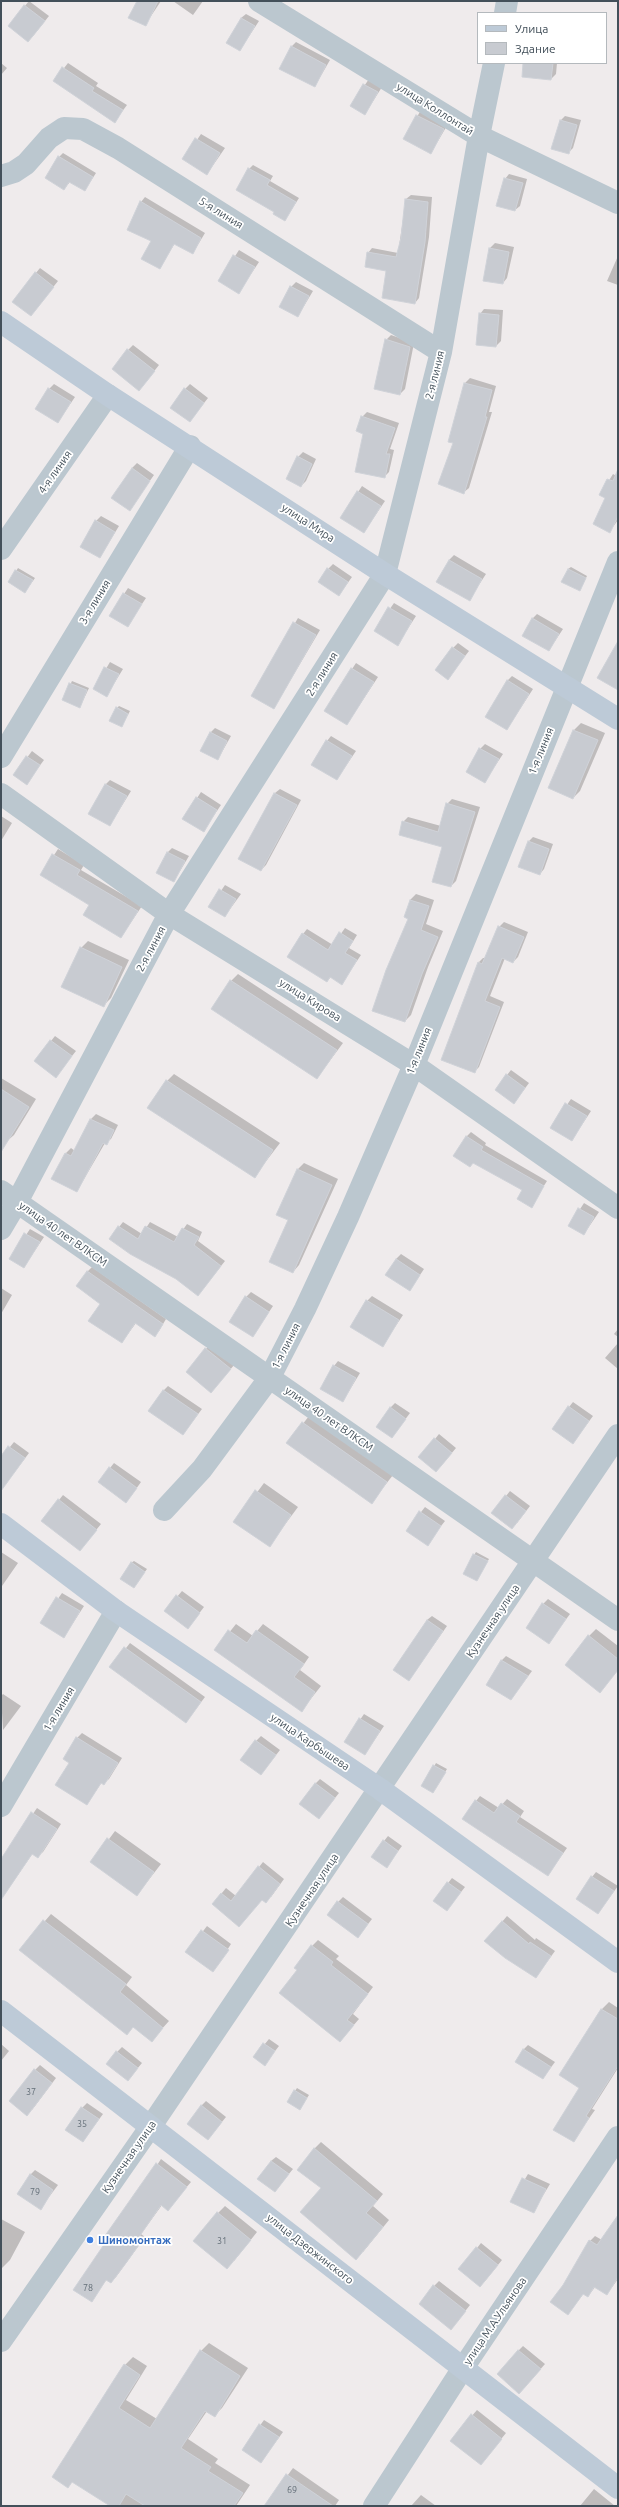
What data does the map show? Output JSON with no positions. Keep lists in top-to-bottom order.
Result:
{
  "streets": {
    "street": [
      "улица Коллонтай",
      "5-я линия",
      "2-я линия",
      "4-я линия",
      "улица Мира",
      "3-я линия",
      "1-я линия",
      "улица Кирова",
      "улица 40 лет ВЛКСМ",
      "Кузнечная улица",
      "улица Карбышева",
      "улица Дзержинского",
      "улица М.А.Ульянова"
    ]
  },
  "crossings": [
    ["улица Коллонтай", "2-я линия"],
    ["5-я линия", "2-я линия"],
    ["2-я линия", "улица Мира"],
    ["2-я линия", "улица Кирова"],
    ["2-я линия", "улица 40 лет ВЛКСМ"],
    ["4-я линия", "улица Мира"],
    ["улица Мира", "3-я линия"],
    ["улица Мира", "1-я линия"],
    ["1-я линия", "улица Кирова"],
    ["1-я линия", "улица 40 лет ВЛКСМ"],
    ["1-я линия", "улица Карбышева"],
    ["улица 40 лет ВЛКСМ", "Кузнечная улица"],
    ["Кузнечная улица", "улица Карбышева"],
    ["Кузнечная улица", "улица Дзержинского"],
    ["улица Дзержинского", "улица М.А.Ульянова"]
  ],
  "places": ["Шиномонтаж"],
  "house_numbers": [
    "37",
    "35",
    "79",
    "31",
    "78",
    "69"
  ],
  "legend": ["Улица", "Здание"]
}
